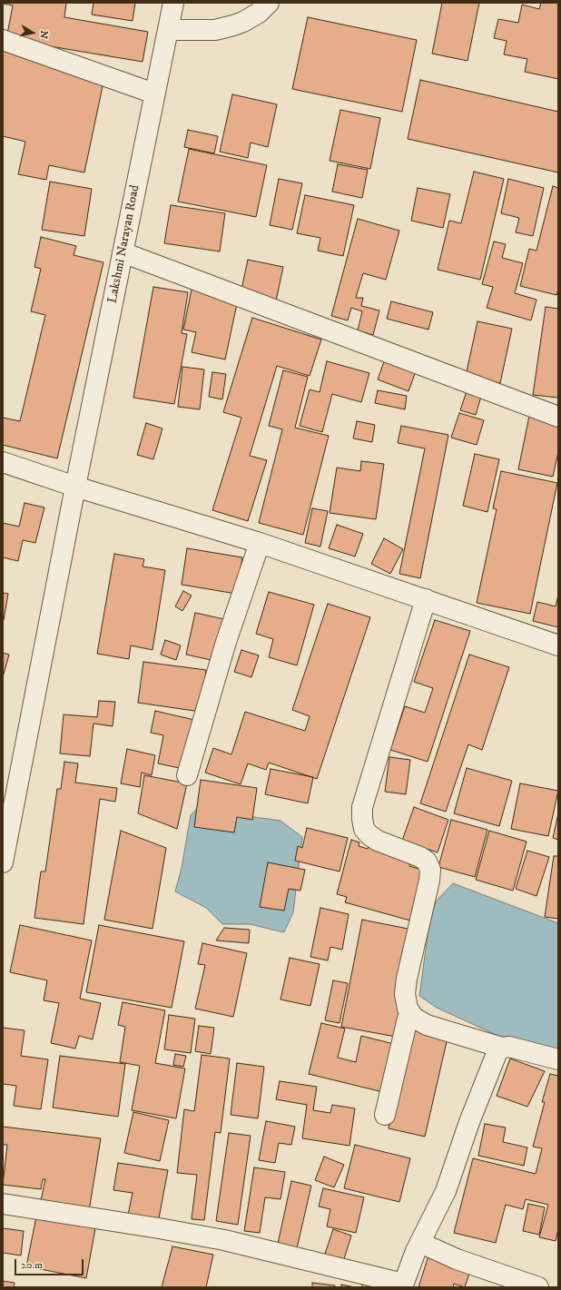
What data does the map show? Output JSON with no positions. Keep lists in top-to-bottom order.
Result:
{
  "streets": {
    "street": ["Lakshmi Narayan Road"]
  },
  "scale_bar": "20 m",
  "north": "right"
}
